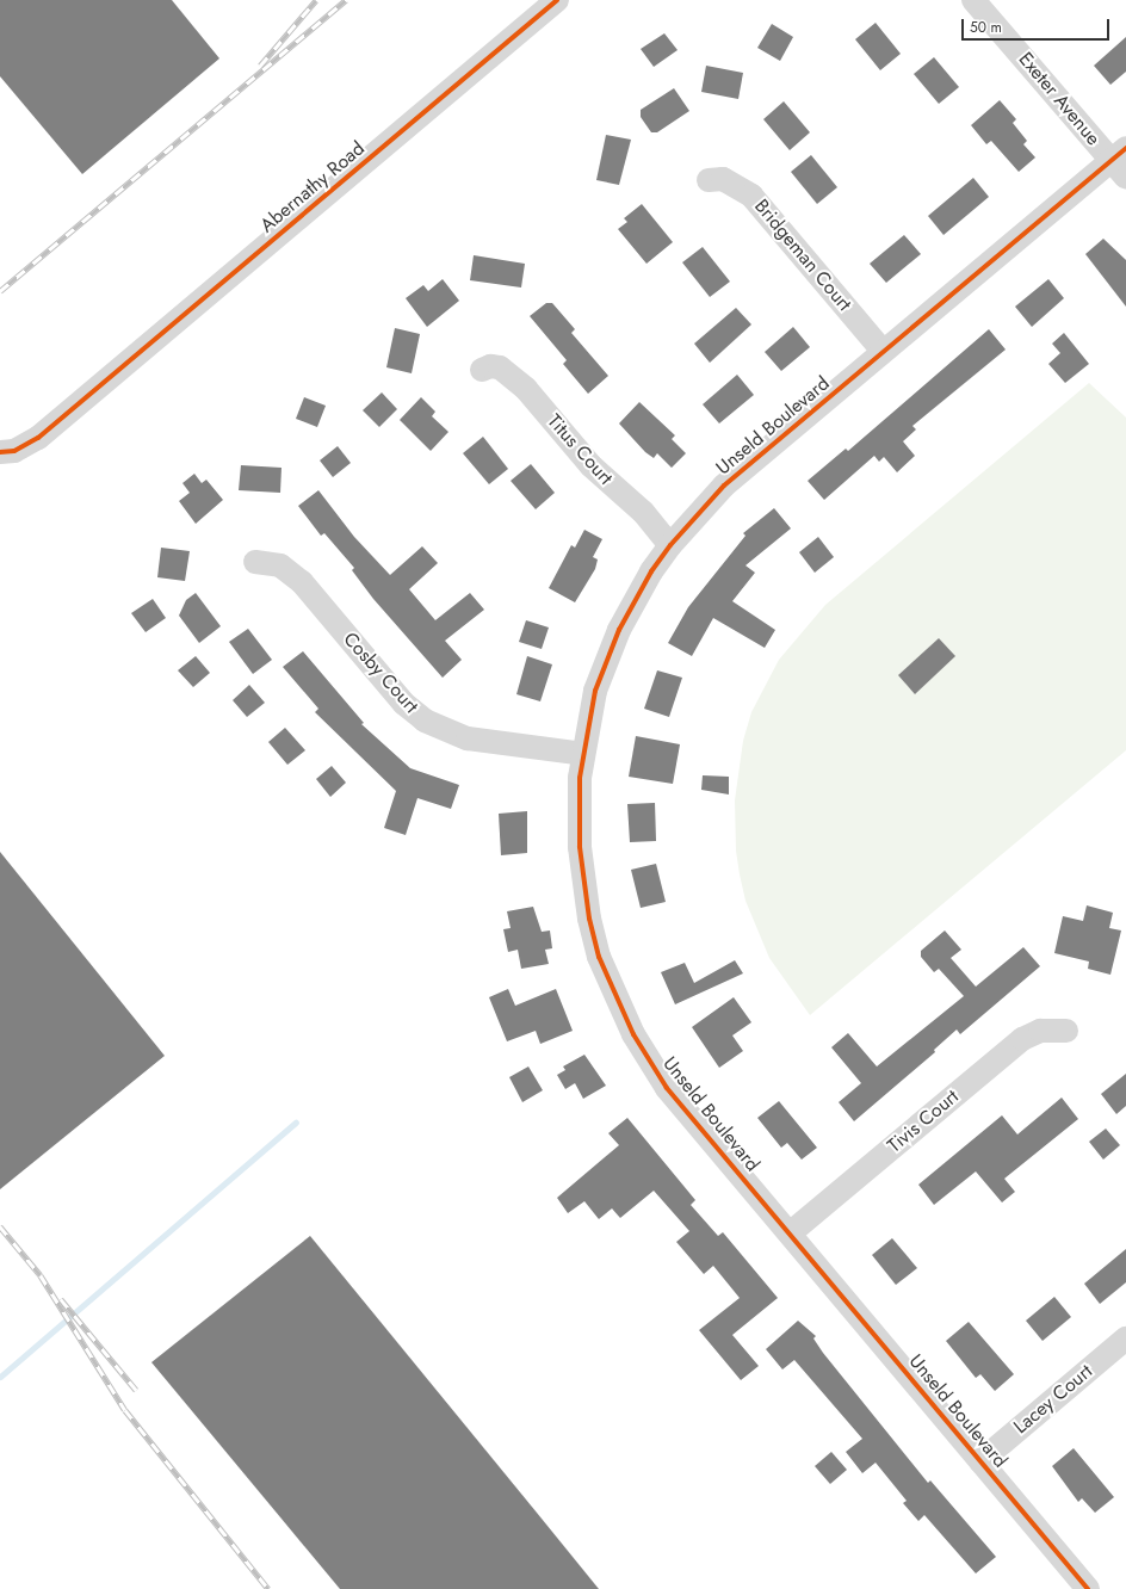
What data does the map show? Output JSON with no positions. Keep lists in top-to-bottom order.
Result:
{
  "streets": {
    "street": [
      "Exeter Avenue",
      "Abernathy Road",
      "Bridgeman Court",
      "Unseld Boulevard",
      "Titus Court",
      "Cosby Court",
      "Tivis Court",
      "Lacey Court"
    ]
  },
  "crossings": [
    ["Exeter Avenue", "Unseld Boulevard"],
    ["Bridgeman Court", "Unseld Boulevard"],
    ["Unseld Boulevard", "Titus Court"],
    ["Unseld Boulevard", "Cosby Court"],
    ["Unseld Boulevard", "Tivis Court"],
    ["Unseld Boulevard", "Lacey Court"]
  ],
  "scale_bar": "50 m"
}
